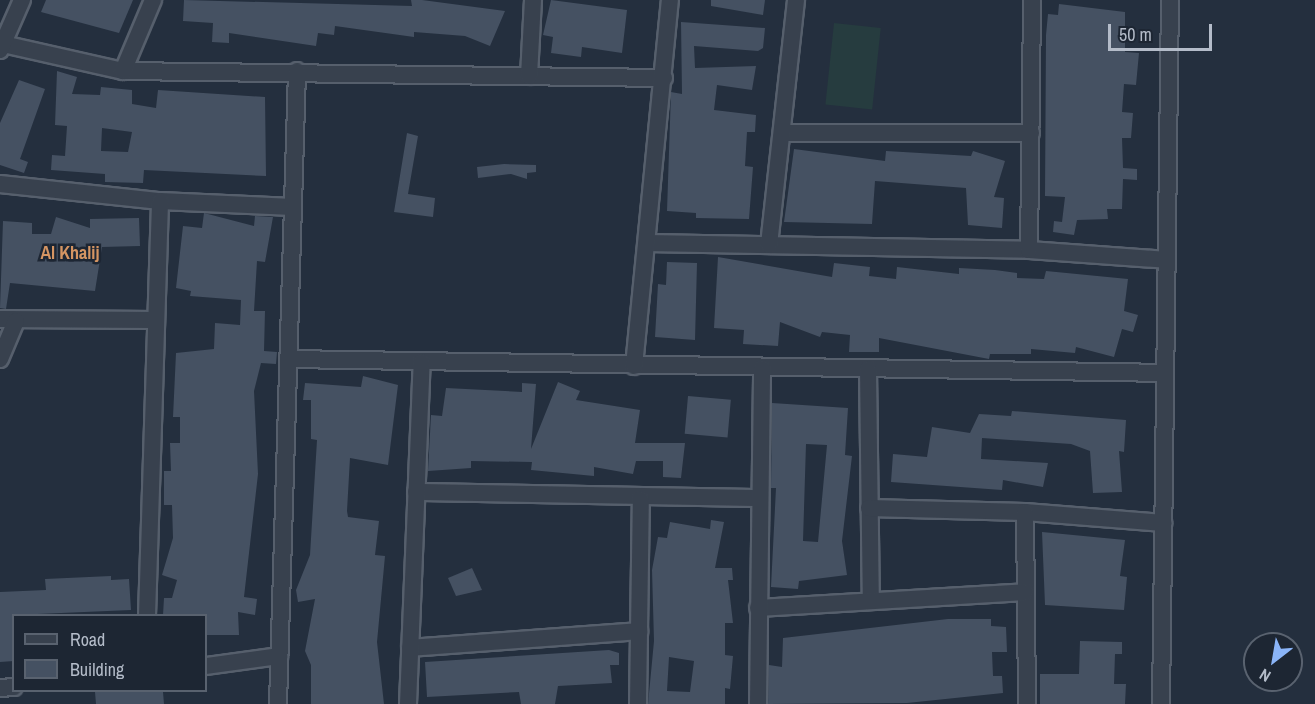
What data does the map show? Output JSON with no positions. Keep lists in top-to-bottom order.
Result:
{
  "districts": ["Al Khalij"],
  "legend": ["Road", "Building"],
  "scale_bar": "50 m",
  "north": "bottom left"
}
